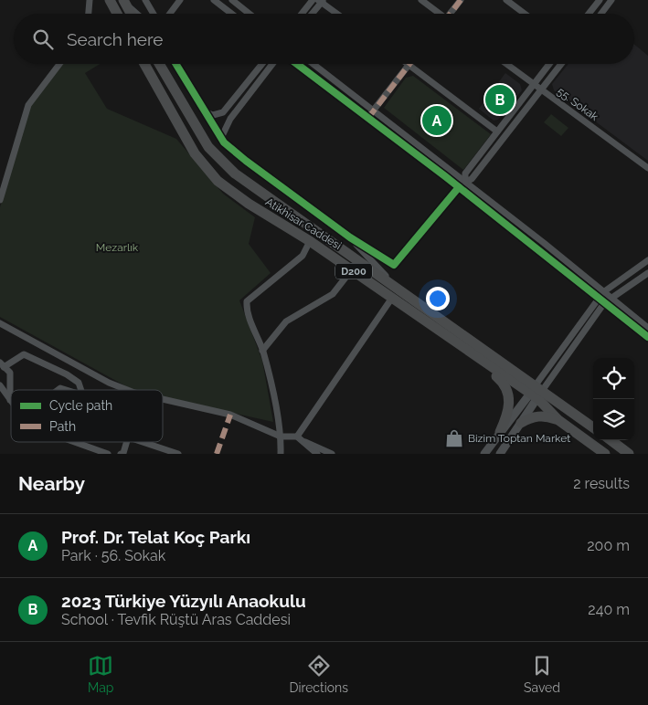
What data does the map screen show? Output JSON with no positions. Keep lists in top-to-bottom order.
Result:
{
  "streets": {
    "highway": ["Atikhisar Caddesi", "D200"],
    "street": ["55. Sokak"]
  },
  "parks": ["Mezarlık"],
  "places": {
    "shop": ["Bizim Toptan Market"]
  },
  "legend": ["Cycle path", "Path"],
  "page": {
    "search": "Search here",
    "pins": ["B", "A"],
    "heading": ["Nearby", "2 results"],
    "list": [
      {
        "mark": "A",
        "name": "Prof. Dr. Telat Koç Parkı",
        "note": "Park · 56. Sokak",
        "value": "200 m"
      },
      {
        "mark": "B",
        "name": "2023 Türkiye Yüzyılı Anaokulu",
        "note": "School · Tevfik Rüştü Aras Caddesi",
        "value": "240 m"
      }
    ],
    "nav": ["Map", "Directions", "Saved"]
  }
}
